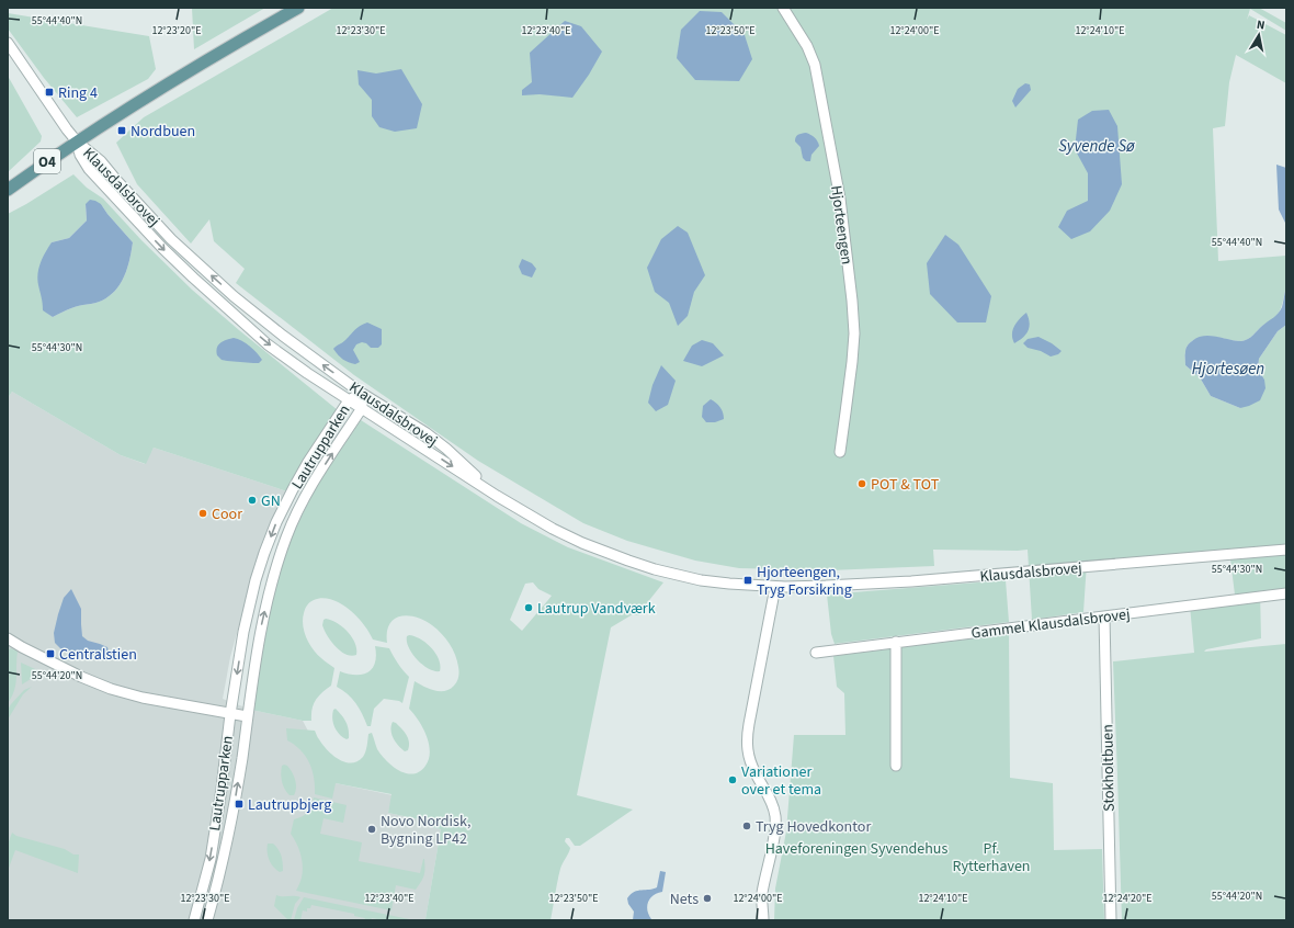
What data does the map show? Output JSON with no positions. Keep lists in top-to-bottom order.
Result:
{
  "streets": {
    "main road": ["O4"],
    "street": [
      "Klausdalsbrovej",
      "Hjorteengen",
      "Lautrupparken",
      "Gammel Klausdalsbrovej",
      "Stokholtbuen"
    ]
  },
  "crossings": [
    ["O4", "Klausdalsbrovej"],
    ["Klausdalsbrovej", "Lautrupparken"],
    ["Gammel Klausdalsbrovej", "Stokholtbuen"]
  ],
  "water": ["Syvende Sø", "Hjortesøen"],
  "parks": ["Haveforeningen Syvendehus", "Pf. Rytterhaven"],
  "places": {
    "transit": [
      "Ring 4",
      "Nordbuen",
      "Hjorteengen, Tryg Forsikring",
      "Centralstien",
      "Lautrupbjerg"
    ],
    "other": [
      "POT & TOT",
      "GN",
      "Coor",
      "Lautrup Vandværk",
      "Variationer over et tema",
      "Tryg Hovedkontor",
      "Novo Nordisk, Bygning LP42",
      "Nets"
    ]
  },
  "north": "top",
  "coordinates": [
    "55°44'40\"N",
    "12°23'20\"E",
    "12°23'30\"E",
    "12°23'40\"E",
    "12°23'50\"E",
    "12°24'00\"E",
    "12°24'10\"E",
    "55°44'30\"N",
    "55°44'20\"N",
    "12°24'20\"E"
  ]
}
